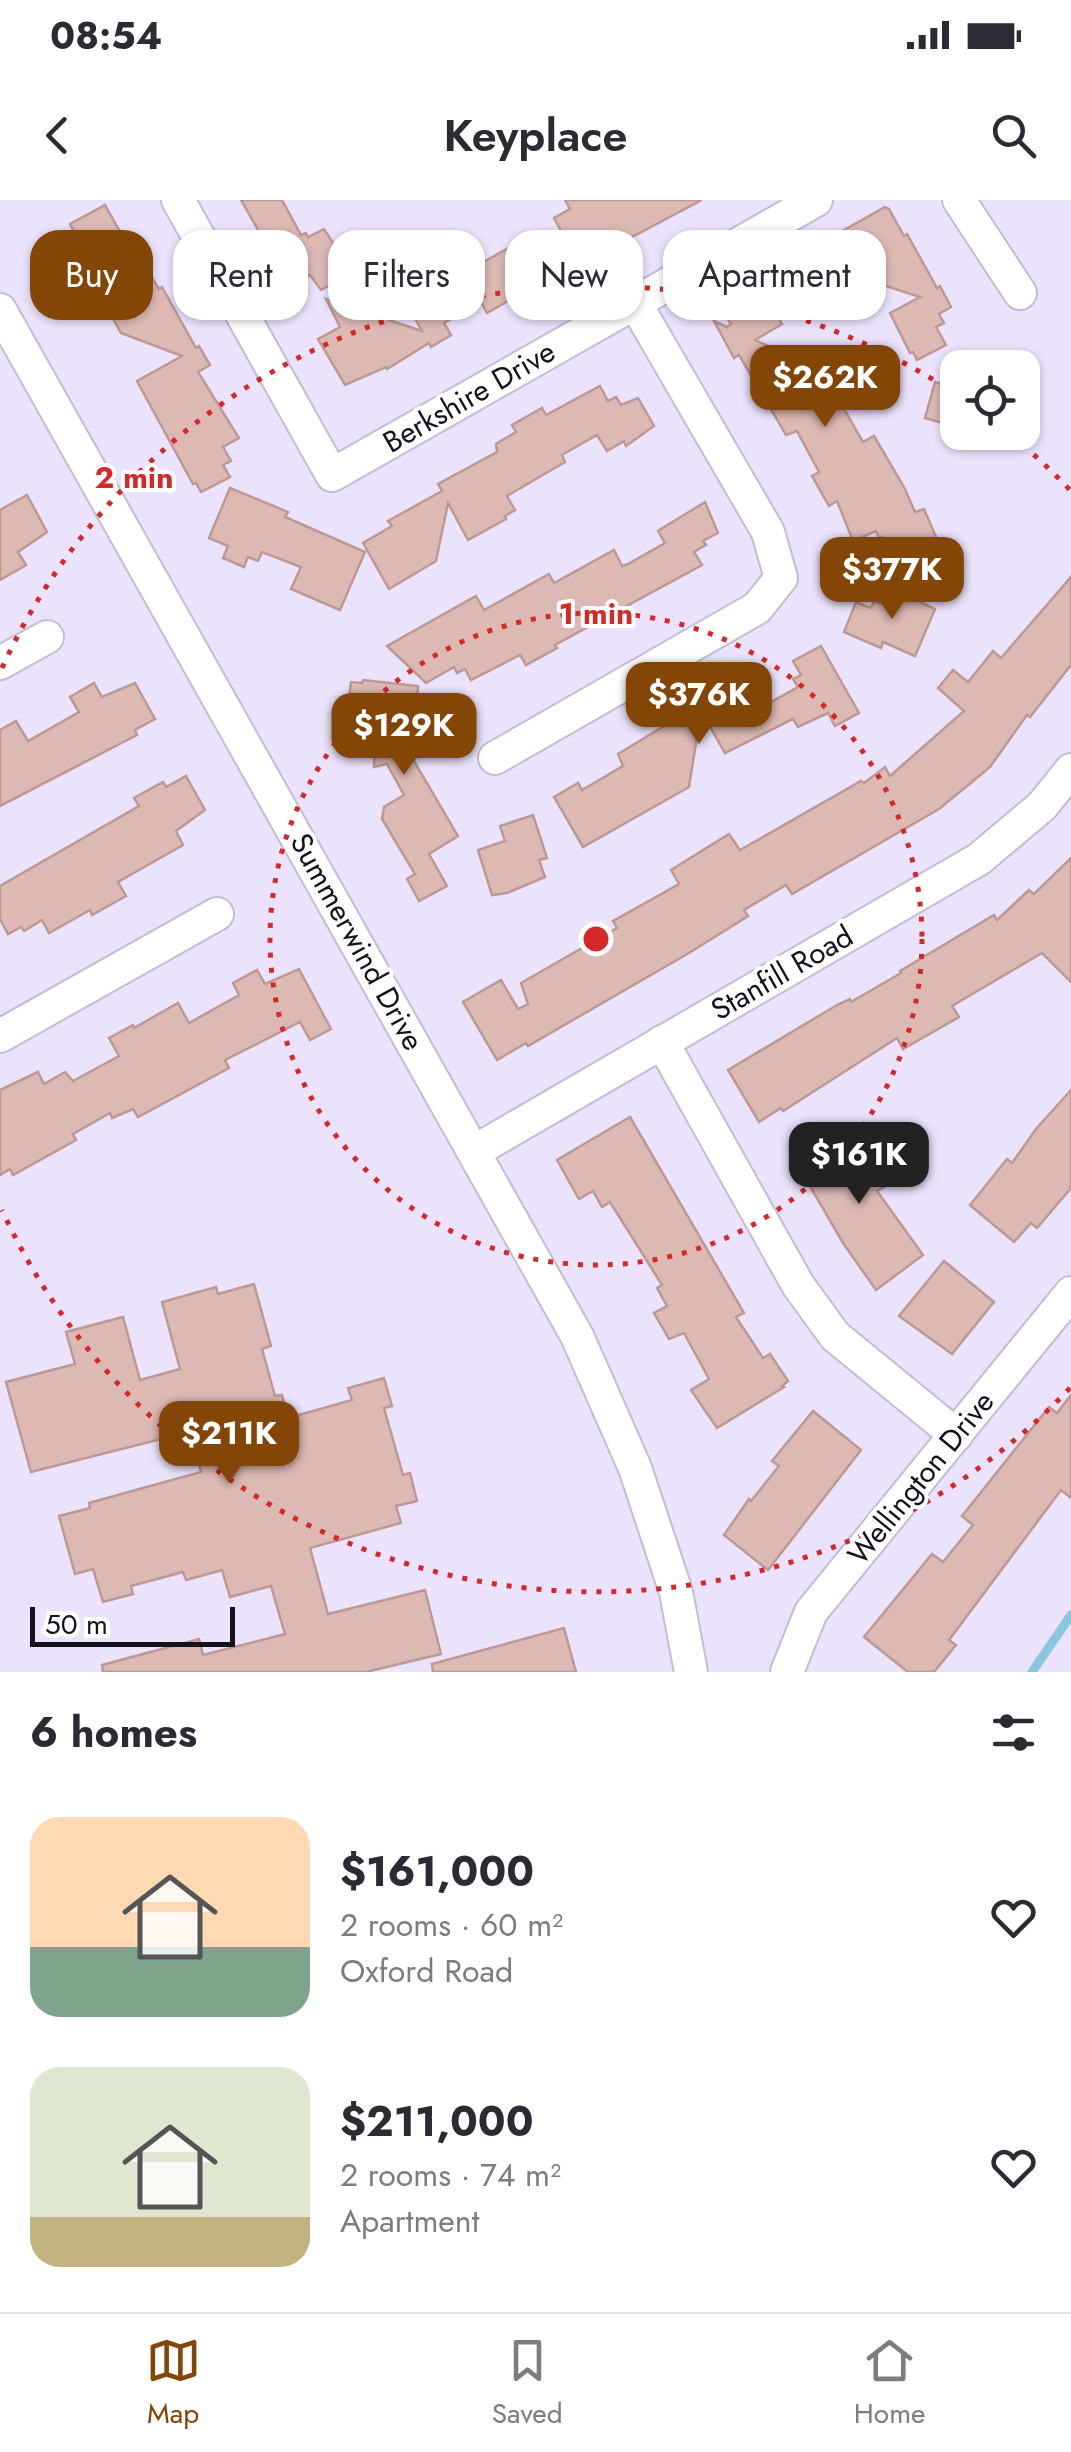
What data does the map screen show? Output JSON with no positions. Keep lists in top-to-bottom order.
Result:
{
  "streets": {
    "street": [
      "Berkshire Drive",
      "Summerwind Drive",
      "Stanfill Road",
      "Wellington Drive"
    ]
  },
  "crossings": [
    ["Summerwind Drive", "Stanfill Road"]
  ],
  "scale_bar": "50 m",
  "page": {
    "status": "08:54",
    "header": "Keyplace",
    "chip": [
      "Buy",
      "Rent",
      "Filters",
      "New",
      "Apartment"
    ],
    "price": [
      "$262K",
      "$377K",
      "$376K",
      "$129K",
      "$161K",
      "$211K"
    ],
    "scale": "50 m",
    "heading": "6 homes",
    "list": [
      {
        "name": "$161,000",
        "note": "2 rooms · 60 m² · Oxford Road"
      },
      {
        "name": "$211,000",
        "note": "2 rooms · 74 m² · Apartment"
      }
    ],
    "tabs": ["Map", "Saved", "Home"]
  },
  "rings": ["2 min", "1 min"]
}
